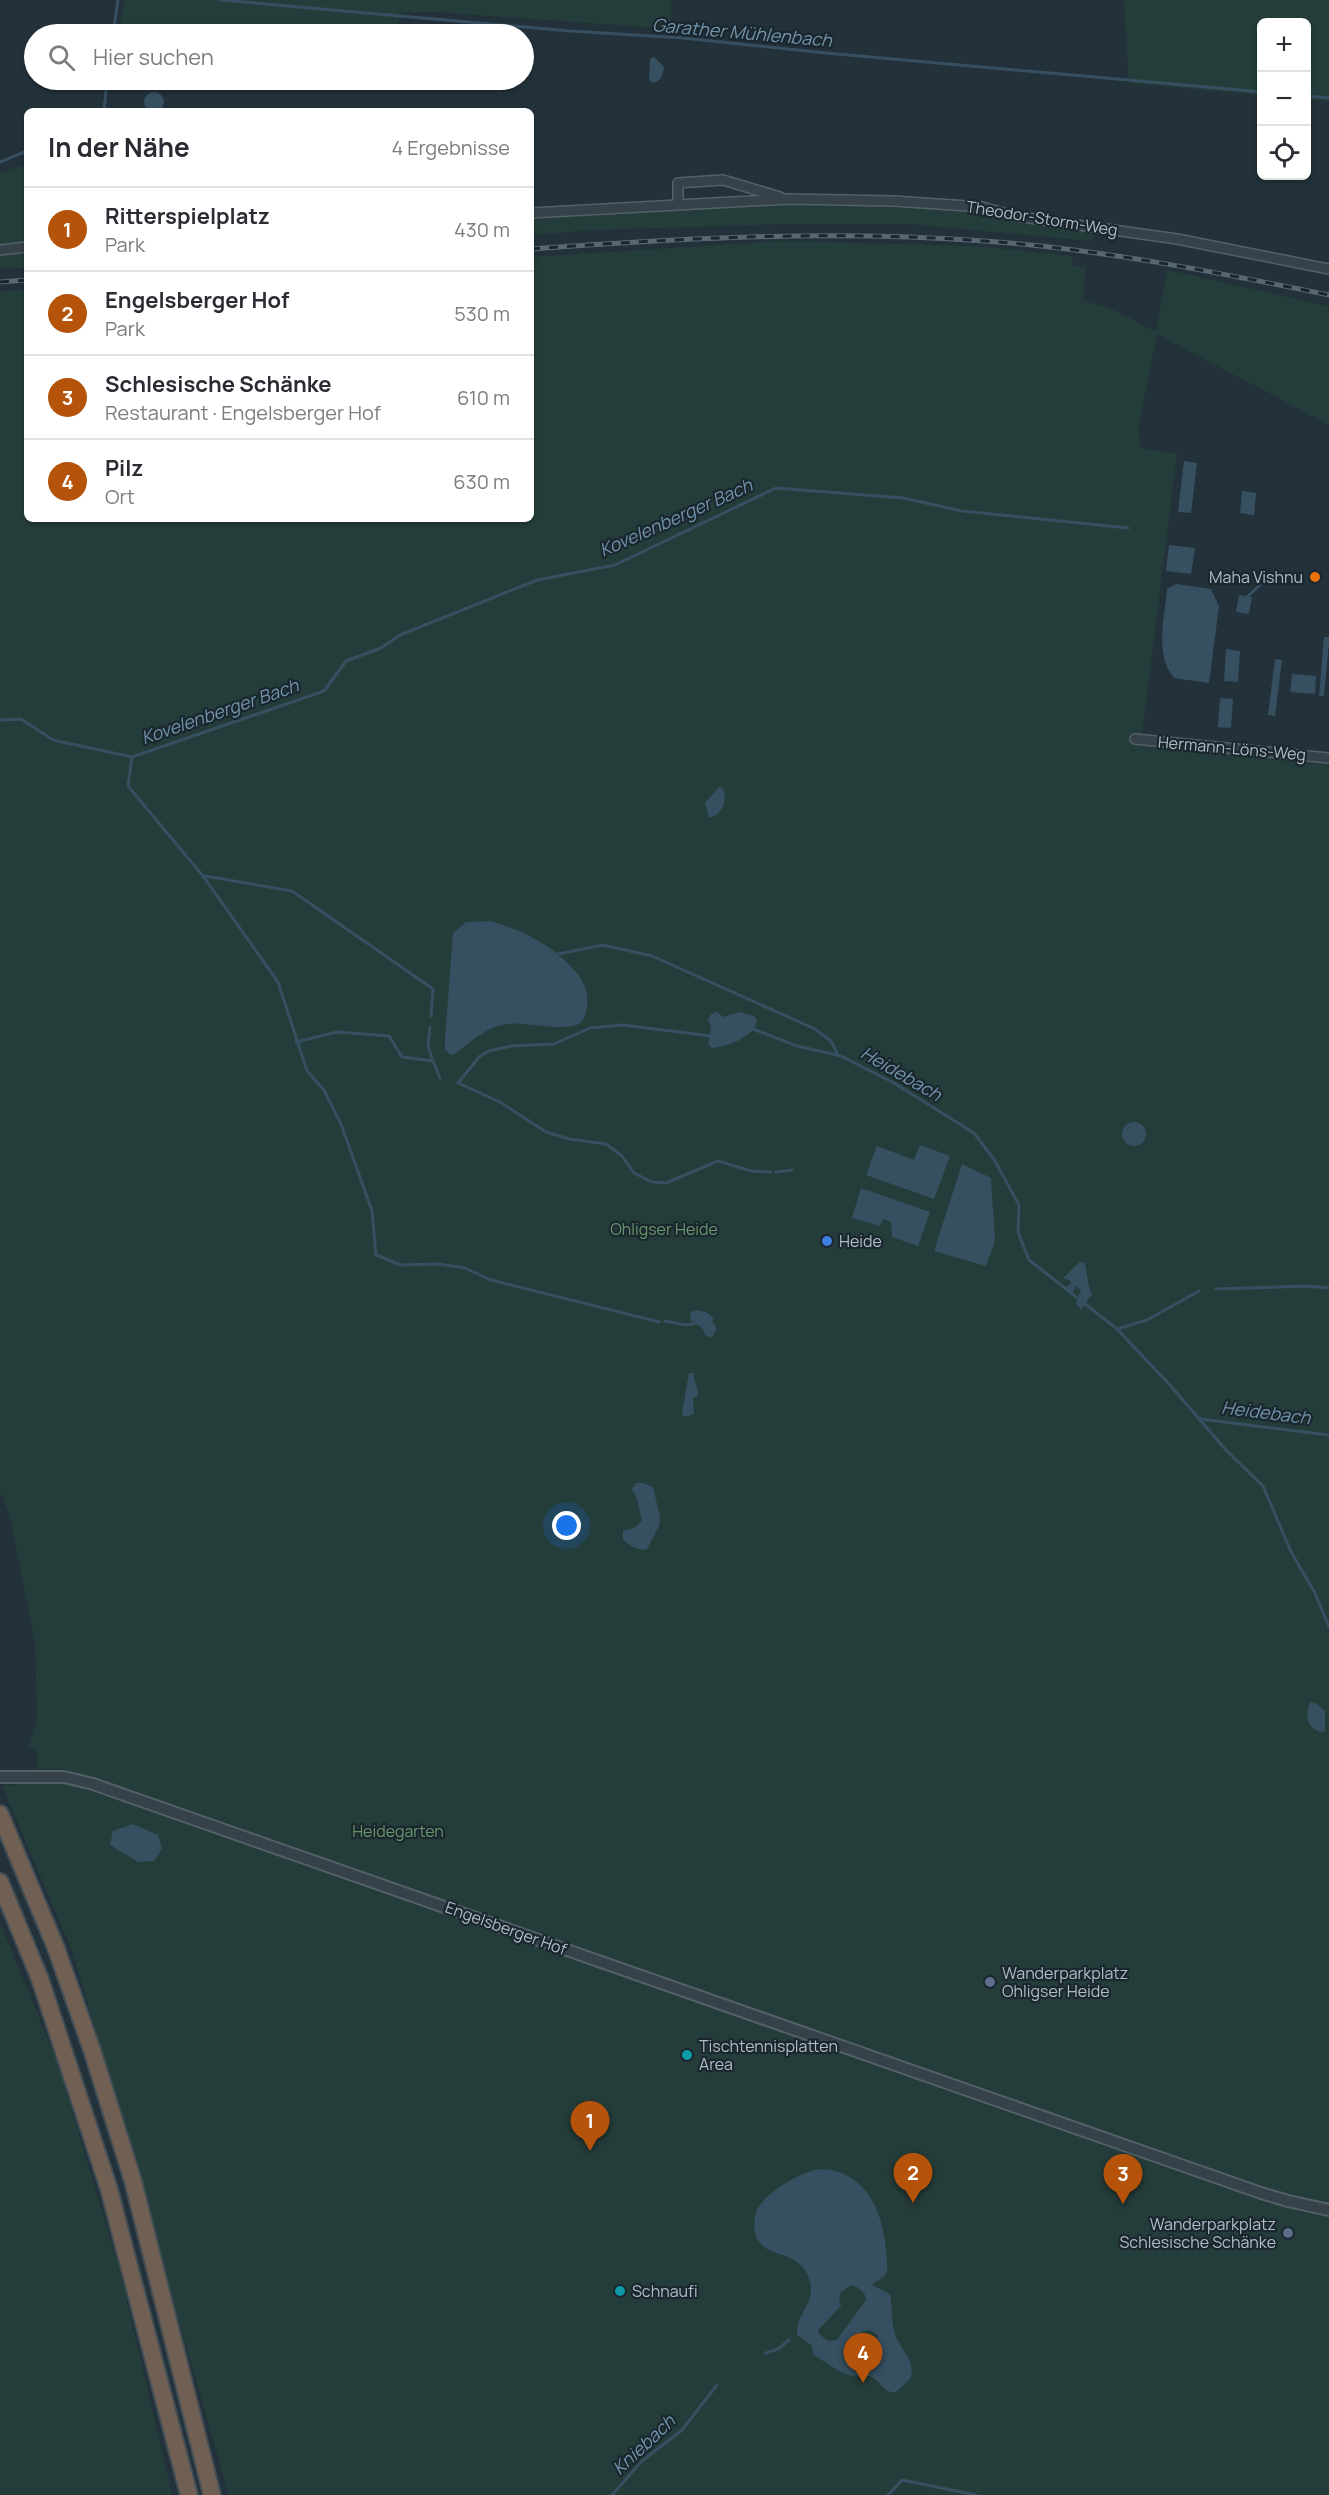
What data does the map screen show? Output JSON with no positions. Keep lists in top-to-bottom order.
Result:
{
  "streets": {
    "street": ["Theodor-Storm-Weg", "Hermann-Löns-Weg", "Engelsberger Hof"]
  },
  "water": [
    "Garather Mühlenbach",
    "Kovelenberger Bach",
    "Heidebach",
    "Kniebach"
  ],
  "parks": ["Ohligser Heide", "Heidegarten"],
  "places": [
    "Maha Vishnu",
    "Heide",
    "Wanderparkplatz Ohligser Heide",
    "Tischtennisplatten Area",
    "Wanderparkplatz Schlesische Schänke",
    "Schnaufi"
  ],
  "page": {
    "map_buttons": ["+", "−"],
    "search": "Hier suchen",
    "heading": ["In der Nähe", "4 Ergebnisse"],
    "list": [
      {
        "mark": "1",
        "name": "Ritterspielplatz",
        "note": "Park",
        "value": "430 m"
      },
      {
        "mark": "2",
        "name": "Engelsberger Hof",
        "note": "Park",
        "value": "530 m"
      },
      {
        "mark": "3",
        "name": "Schlesische Schänke",
        "note": "Restaurant · Engelsberger Hof",
        "value": "610 m"
      },
      {
        "mark": "4",
        "name": "Pilz",
        "note": "Ort",
        "value": "630 m"
      }
    ],
    "pins": [
      "1",
      "2",
      "3",
      "4"
    ]
  }
}
